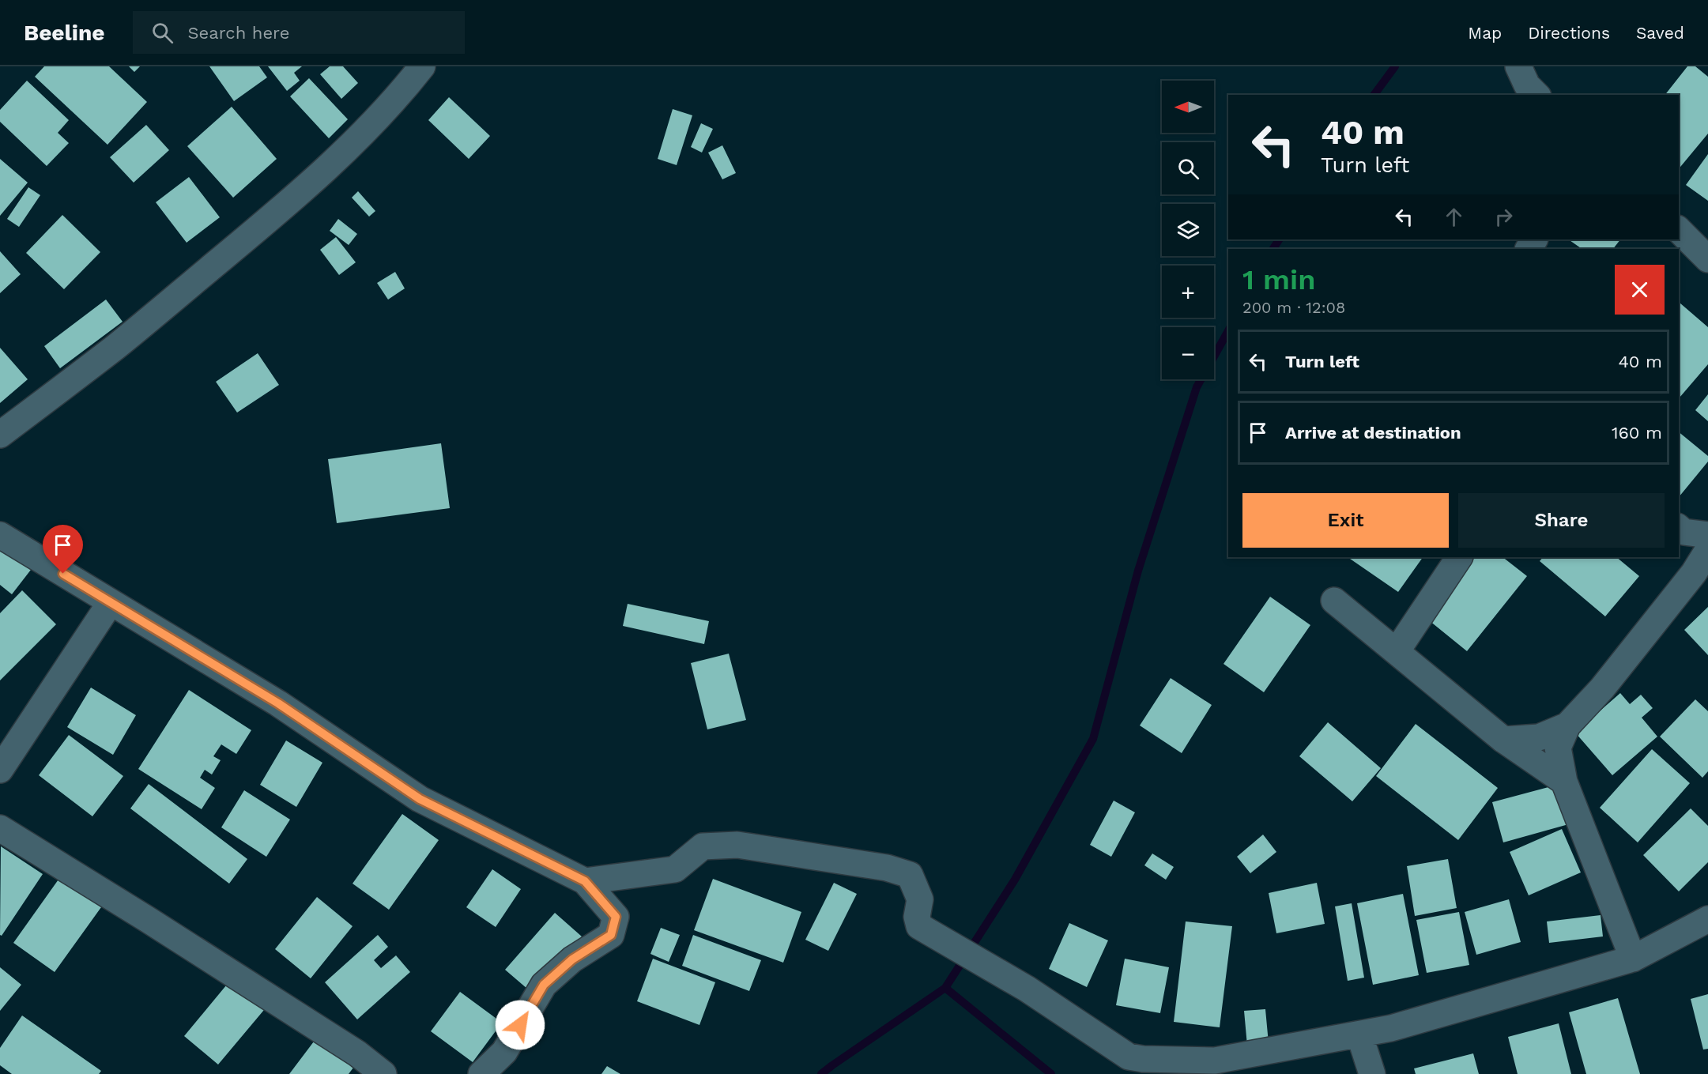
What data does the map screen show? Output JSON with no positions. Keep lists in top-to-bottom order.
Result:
{
  "north": "left",
  "page": {
    "header": "Beeline",
    "search": "Search here",
    "nav": ["Map", "Directions", "Saved"],
    "map_buttons": ["+", "−"],
    "turn": ["40 m", "Turn left"],
    "heading": ["1 min", "200 m · 12:08"],
    "list": [
      {
        "name": "Turn left",
        "value": "40 m"
      },
      {
        "name": "Arrive at destination",
        "value": "160 m"
      }
    ],
    "buttons": ["Exit", "Share"]
  }
}
